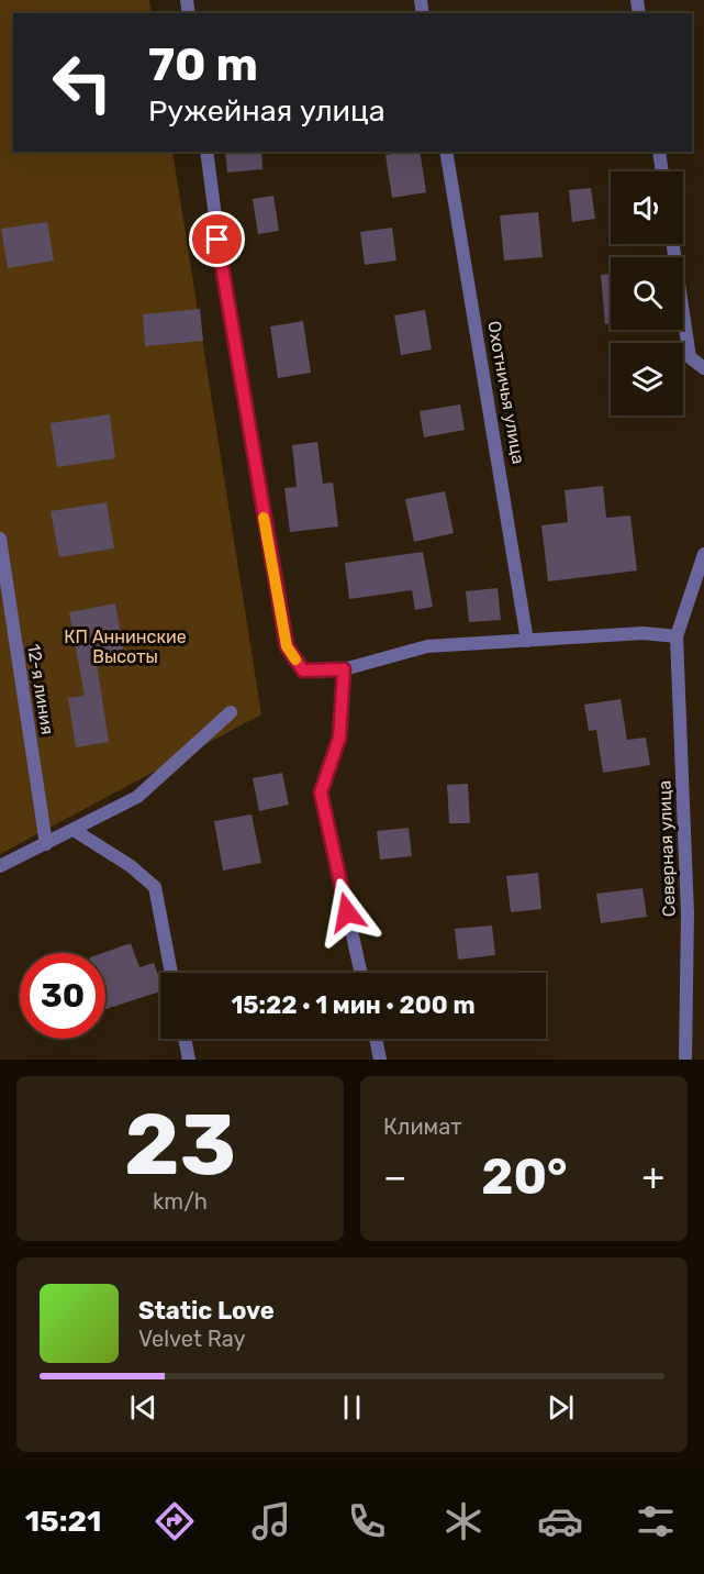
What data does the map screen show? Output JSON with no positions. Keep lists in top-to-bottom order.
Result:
{
  "streets": {
    "street": ["Охотничья улица", "12-я линия", "Северная улица"]
  },
  "parks": ["КП Аннинские Высоты"],
  "page": {
    "turn": ["70 m", "Ружейная улица"],
    "limit": "30",
    "trip": "15:22 · 1 мин · 200 m",
    "tile": [
      ["23", "km/h"],
      "Климат"
    ],
    "heat": ["−", "20°", "+"],
    "song": ["Static Love", "Velvet Ray"],
    "tabs": "15:21"
  }
}
